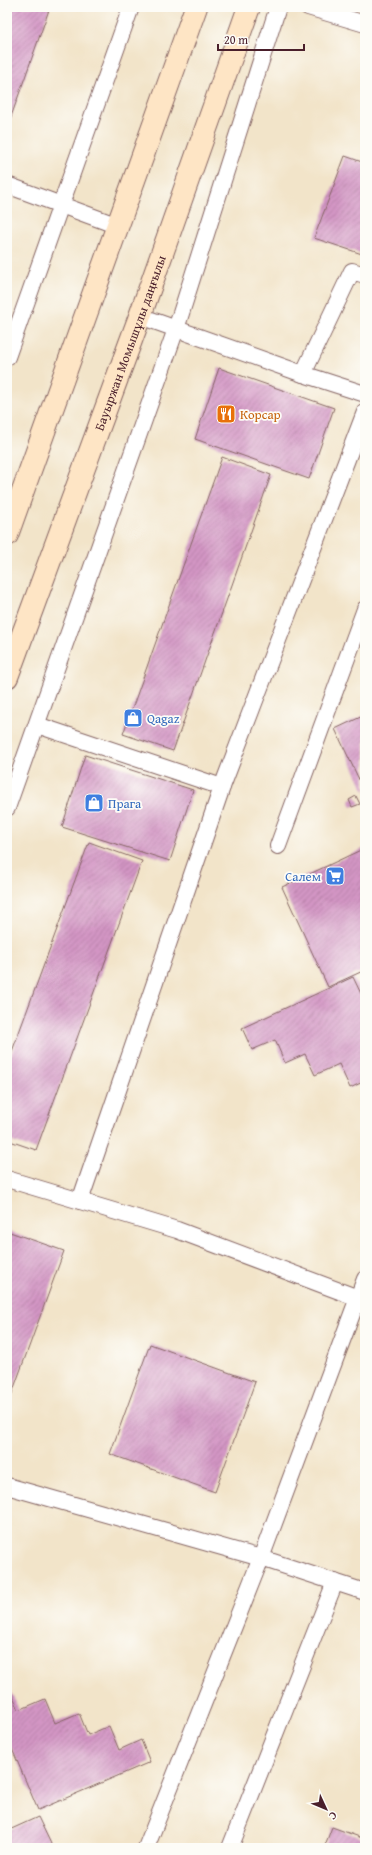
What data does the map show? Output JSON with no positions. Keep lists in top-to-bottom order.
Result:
{
  "streets": {
    "main road": ["Бауыржан Момышұлы даңғылы"]
  },
  "places": {
    "restaurant": ["Корсар"],
    "shop": ["Qagaz", "Прага"],
    "supermarket": ["Салем"]
  },
  "scale_bar": "20 m",
  "north": "bottom right"
}
